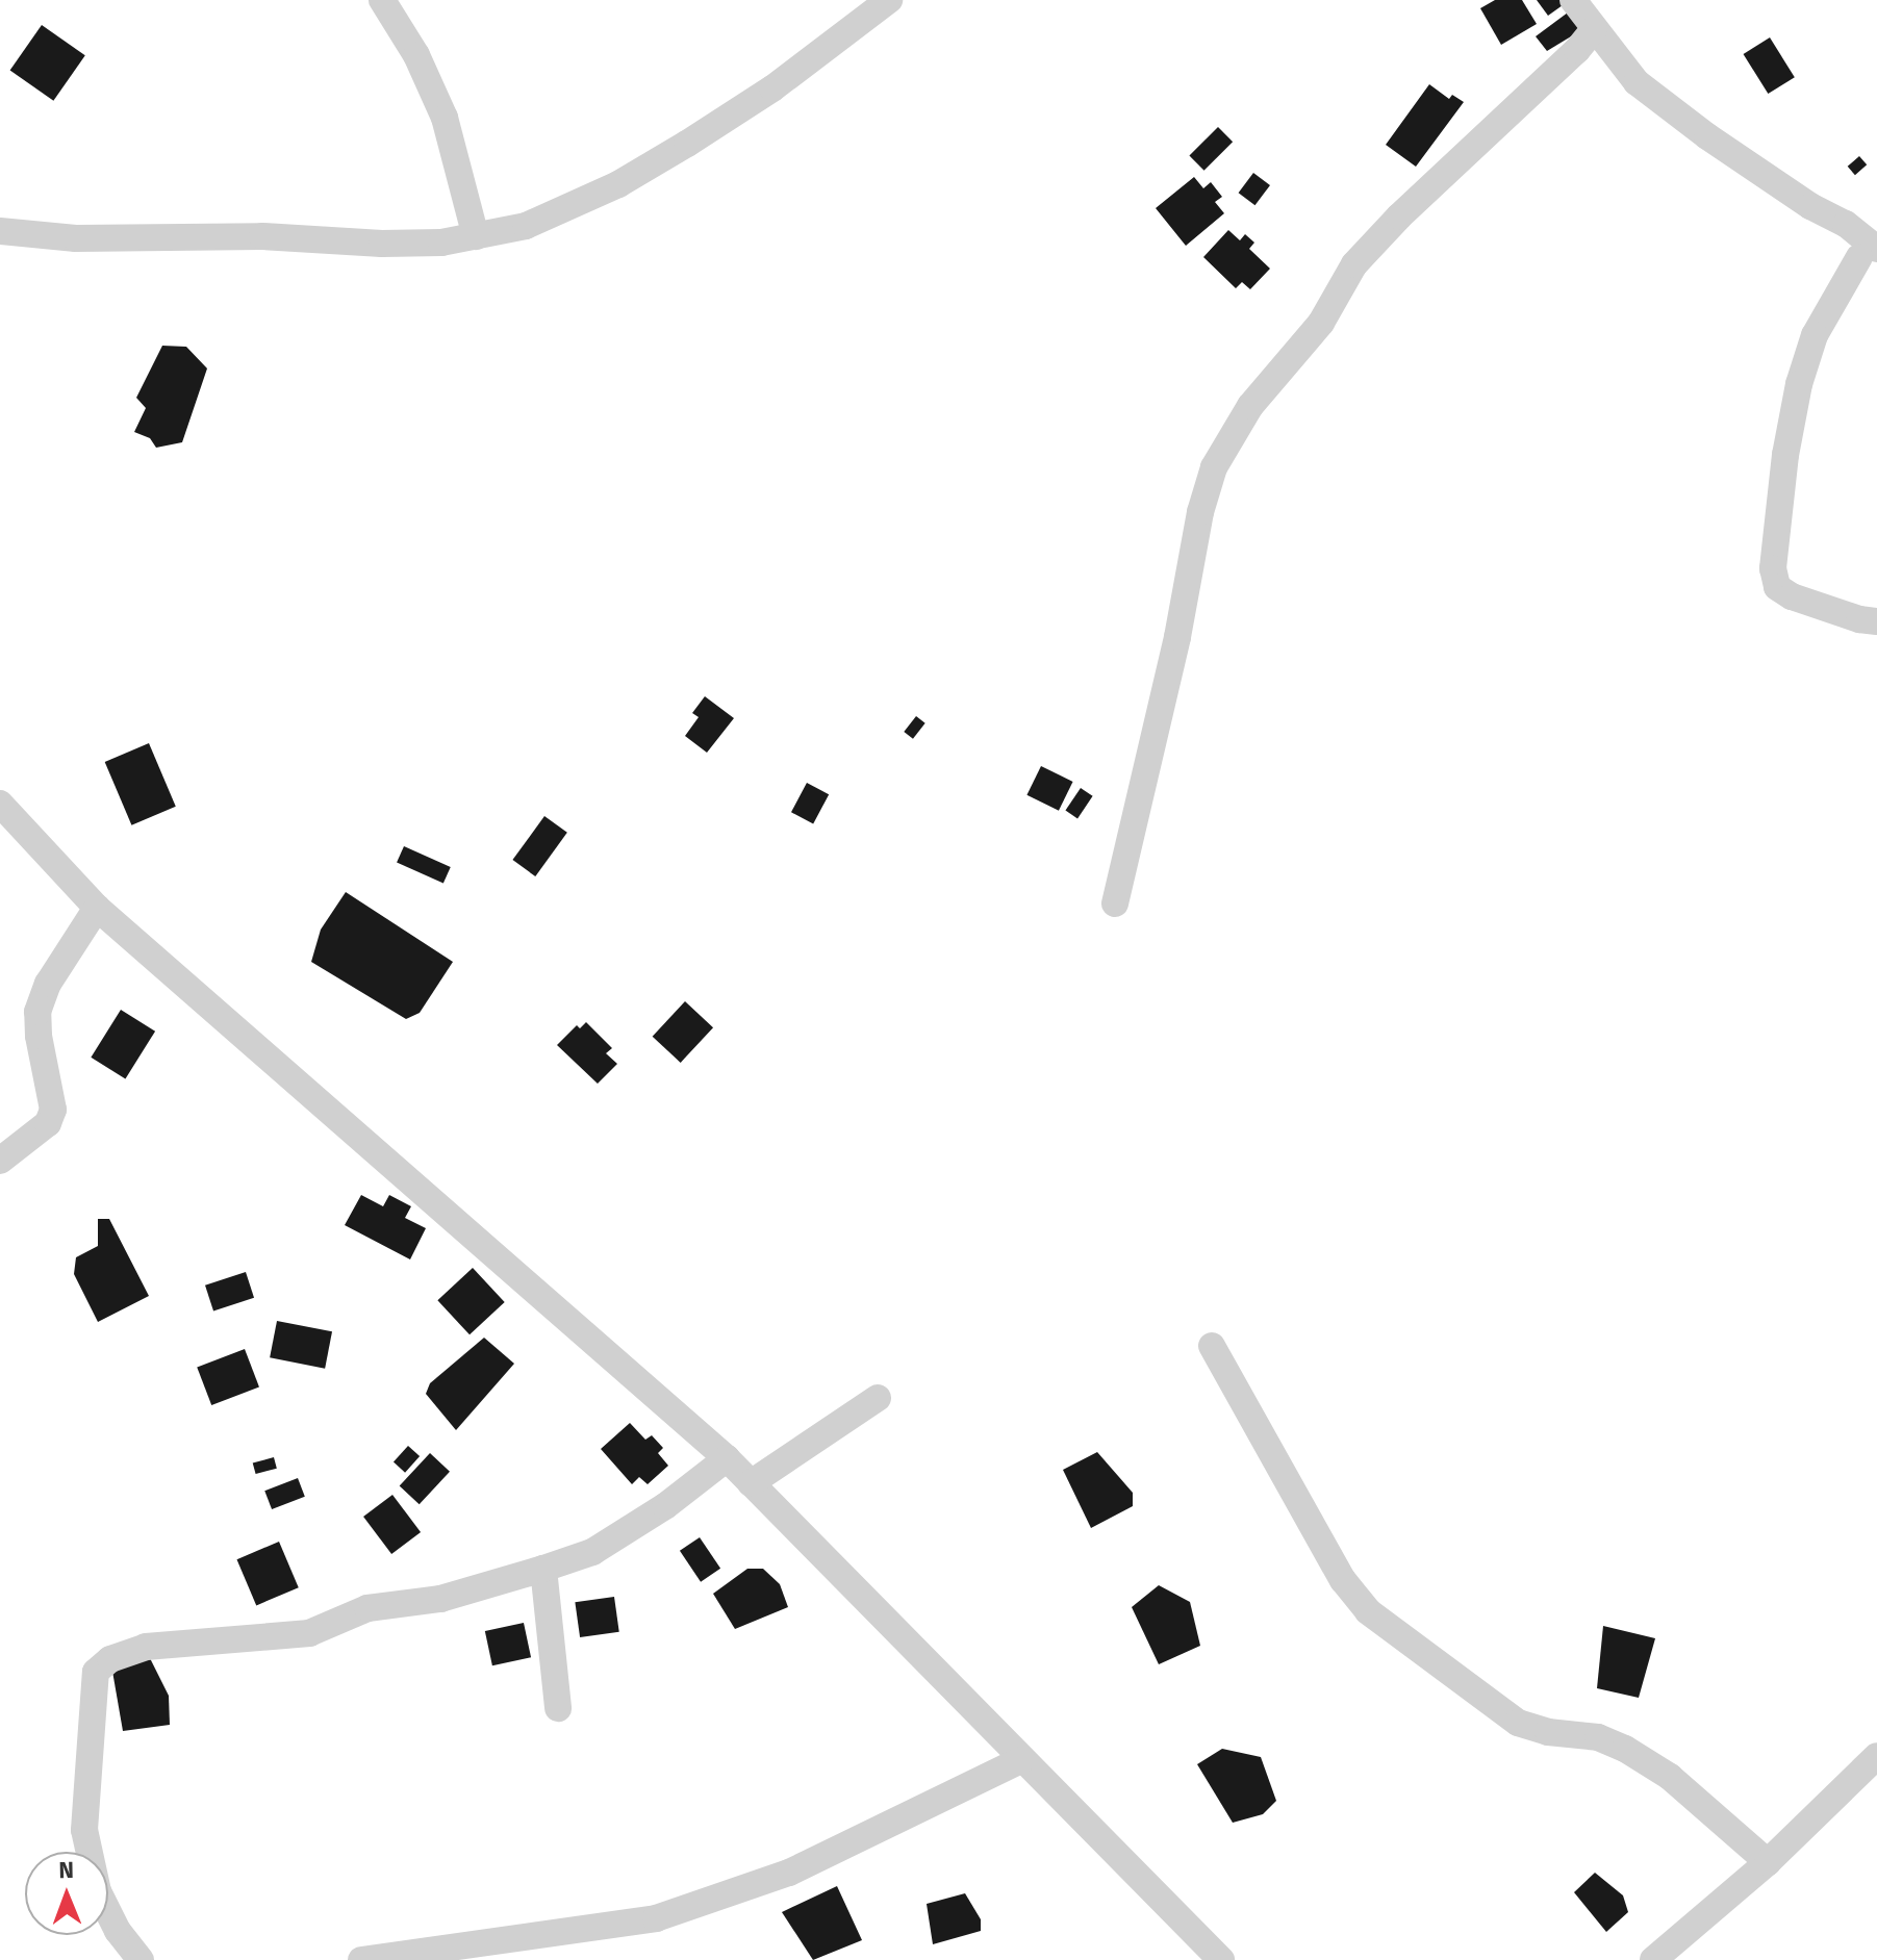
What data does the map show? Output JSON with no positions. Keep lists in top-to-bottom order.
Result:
{
  "north": "top"
}
